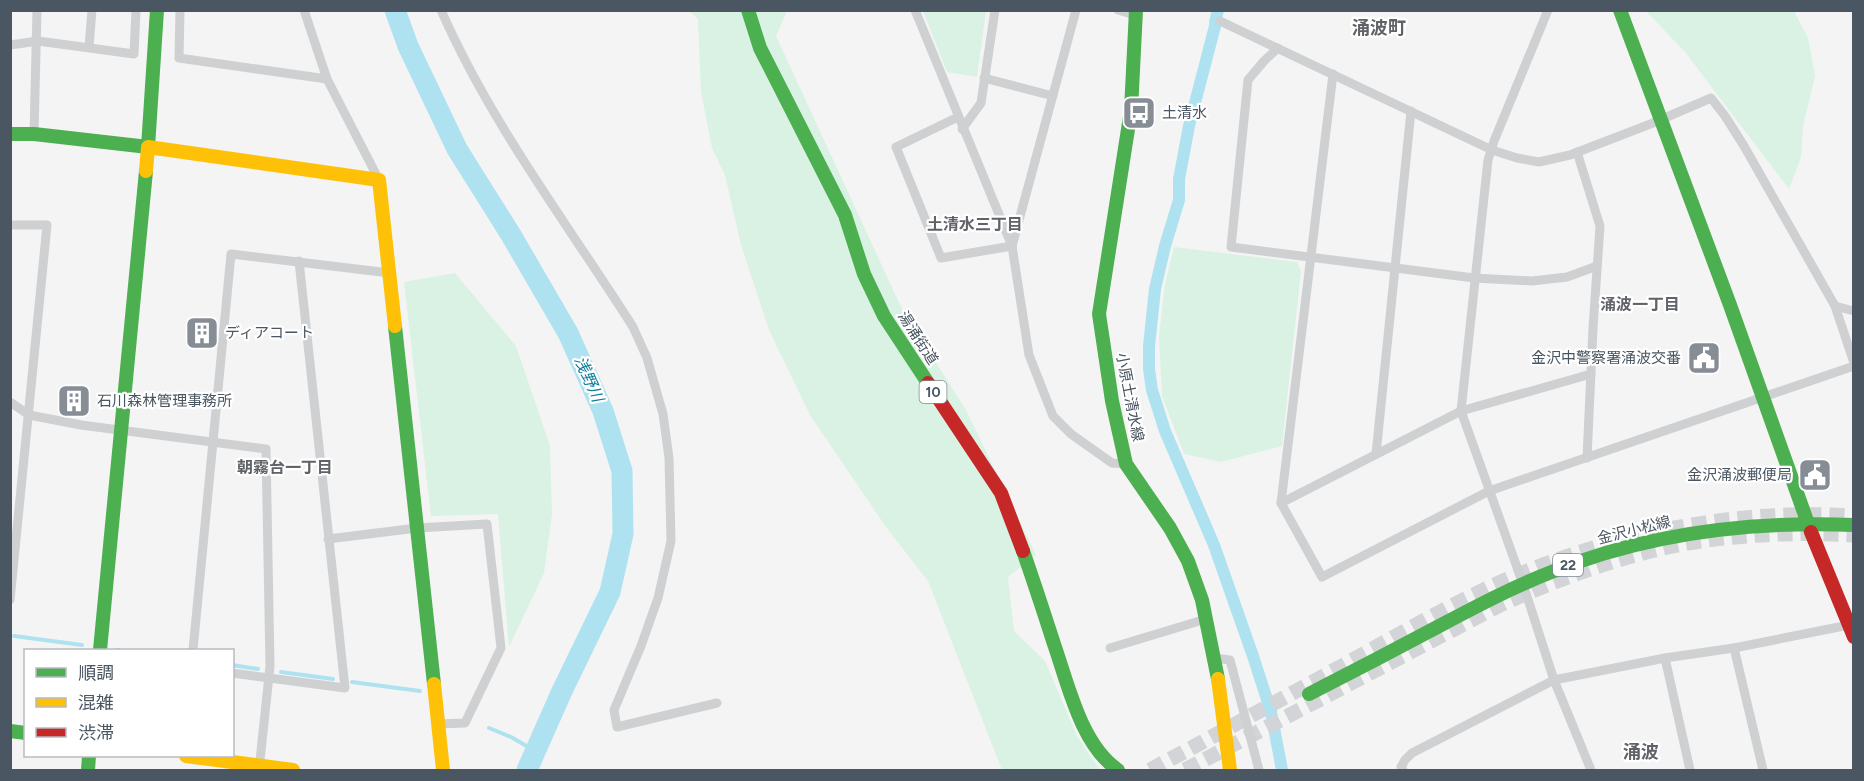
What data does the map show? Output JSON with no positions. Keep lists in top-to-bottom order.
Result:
{
  "streets": {
    "street": [
      "湯涌街道",
      "10",
      "小原土清水線",
      "金沢小松線",
      "22"
    ]
  },
  "districts": [
    "涌波町",
    "土清水三丁目",
    "涌波一丁目",
    "朝霧台一丁目",
    "涌波"
  ],
  "water": ["浅野川"],
  "places": {
    "bus stop": ["土清水"],
    "building": ["ディアコート", "石川森林管理事務所"],
    "public building": ["金沢中警察署涌波交番", "金沢涌波郵便局"]
  },
  "legend": ["順調", "混雑", "渋滞"]
}
